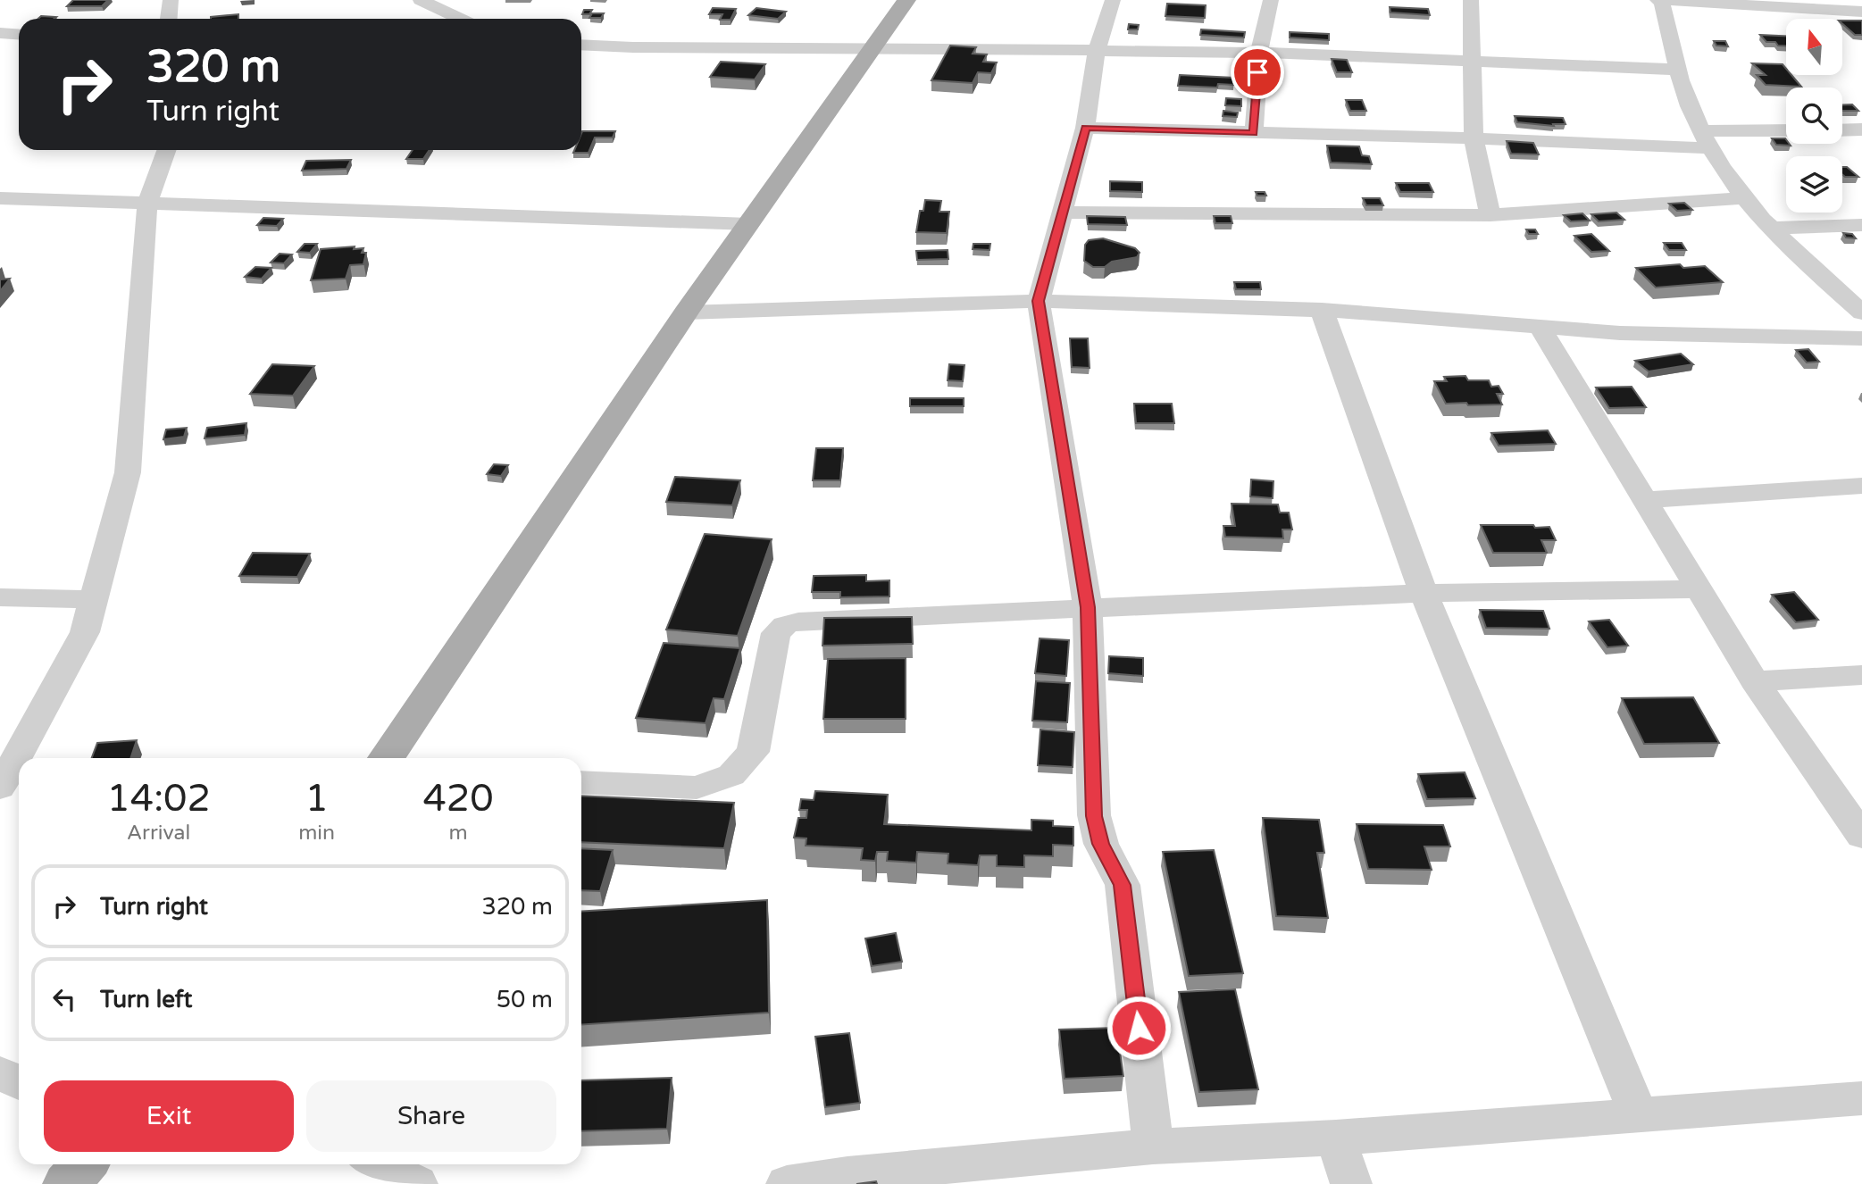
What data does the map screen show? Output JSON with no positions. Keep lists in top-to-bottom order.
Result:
{
  "north": "top",
  "page": {
    "turn": ["320 m", "Turn right"],
    "eta": [
      "14:02",
      "Arrival",
      "1",
      "min",
      "420",
      "m"
    ],
    "list": [
      {
        "name": "Turn right",
        "value": "320 m"
      },
      {
        "name": "Turn left",
        "value": "50 m"
      }
    ],
    "buttons": ["Exit", "Share"]
  }
}
